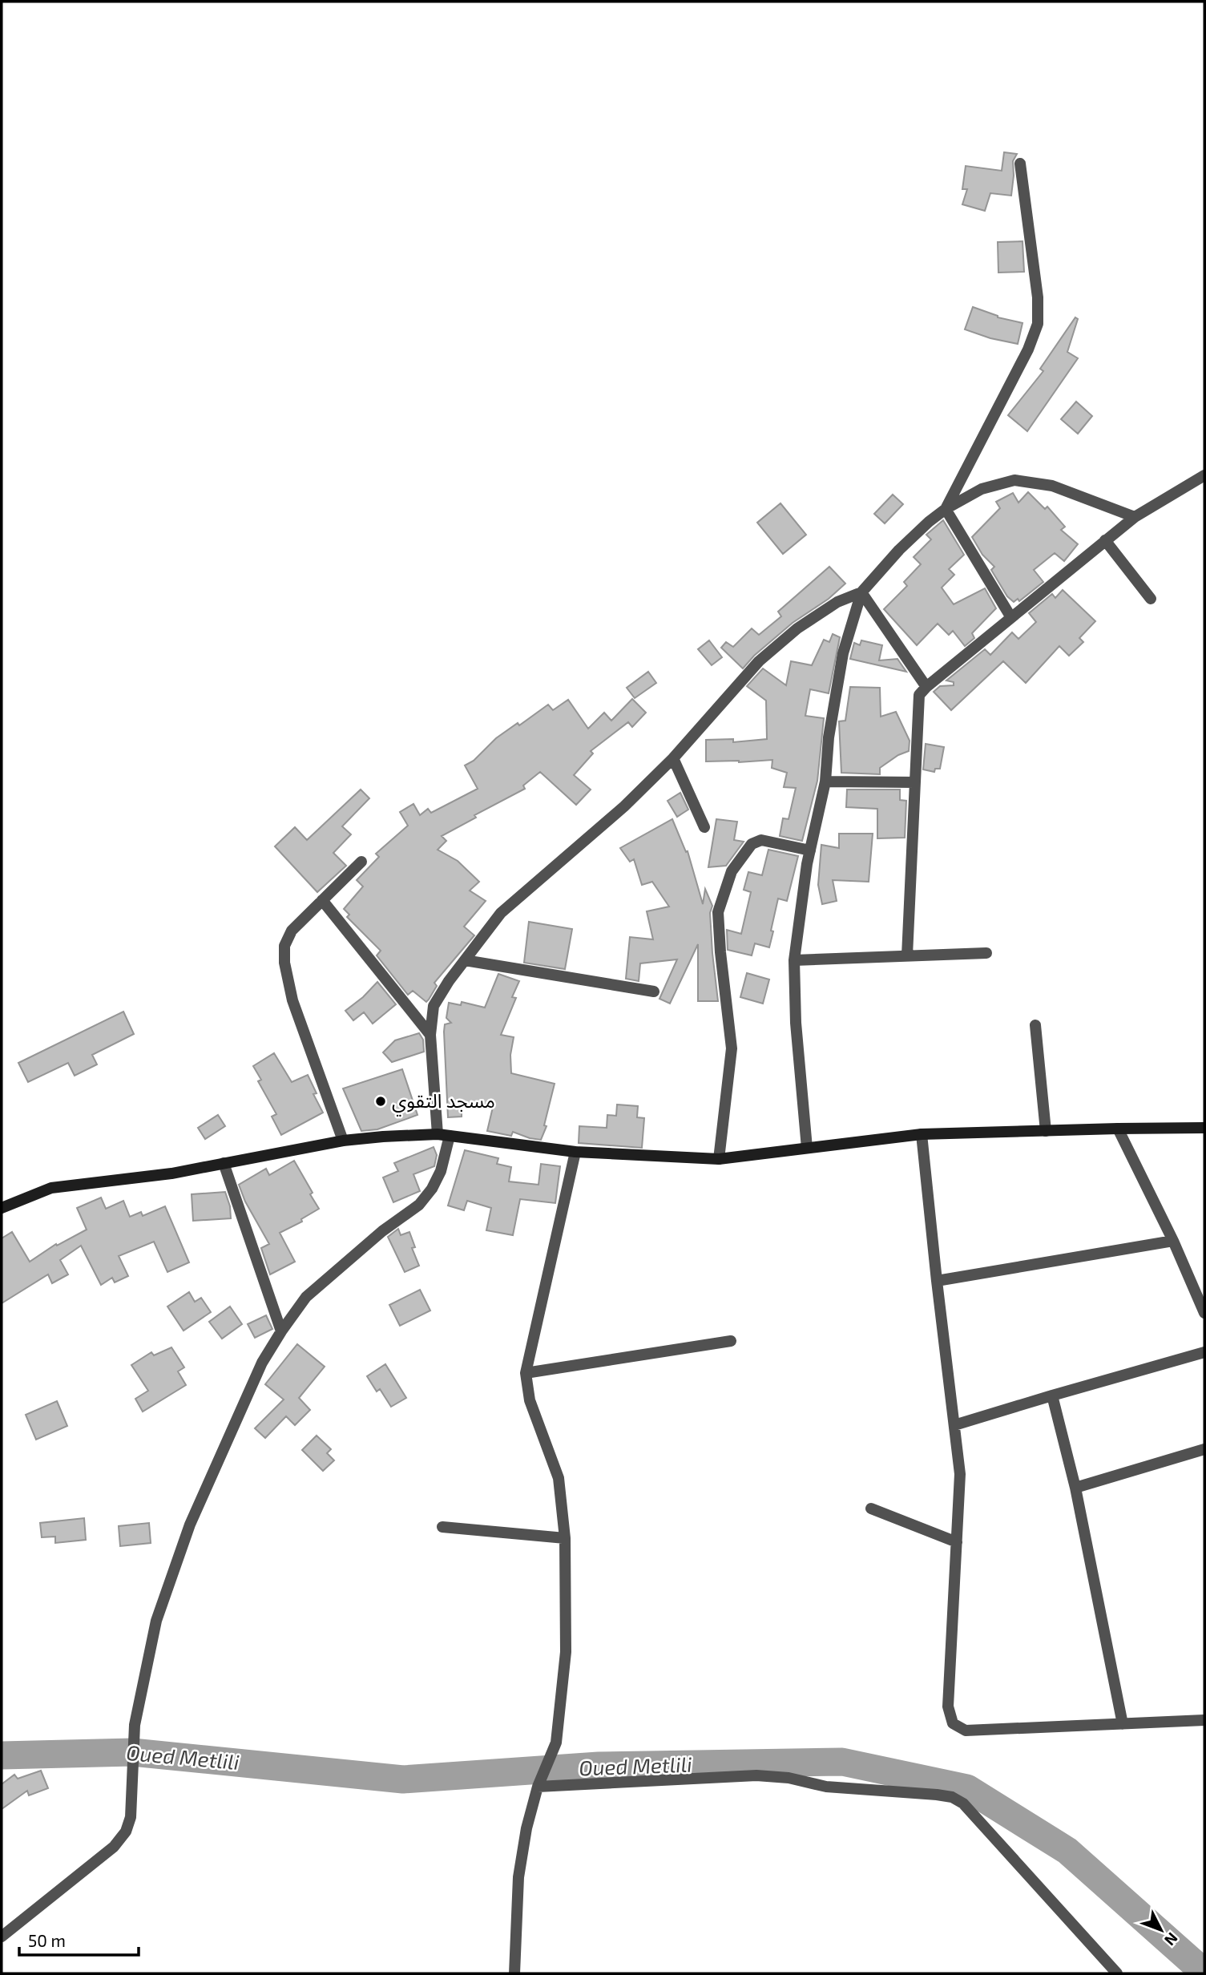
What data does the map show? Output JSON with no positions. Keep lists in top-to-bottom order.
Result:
{
  "water": ["Oued Metlili"],
  "places": ["مسجد التقوي"],
  "scale_bar": "50 m",
  "north": "bottom right"
}
